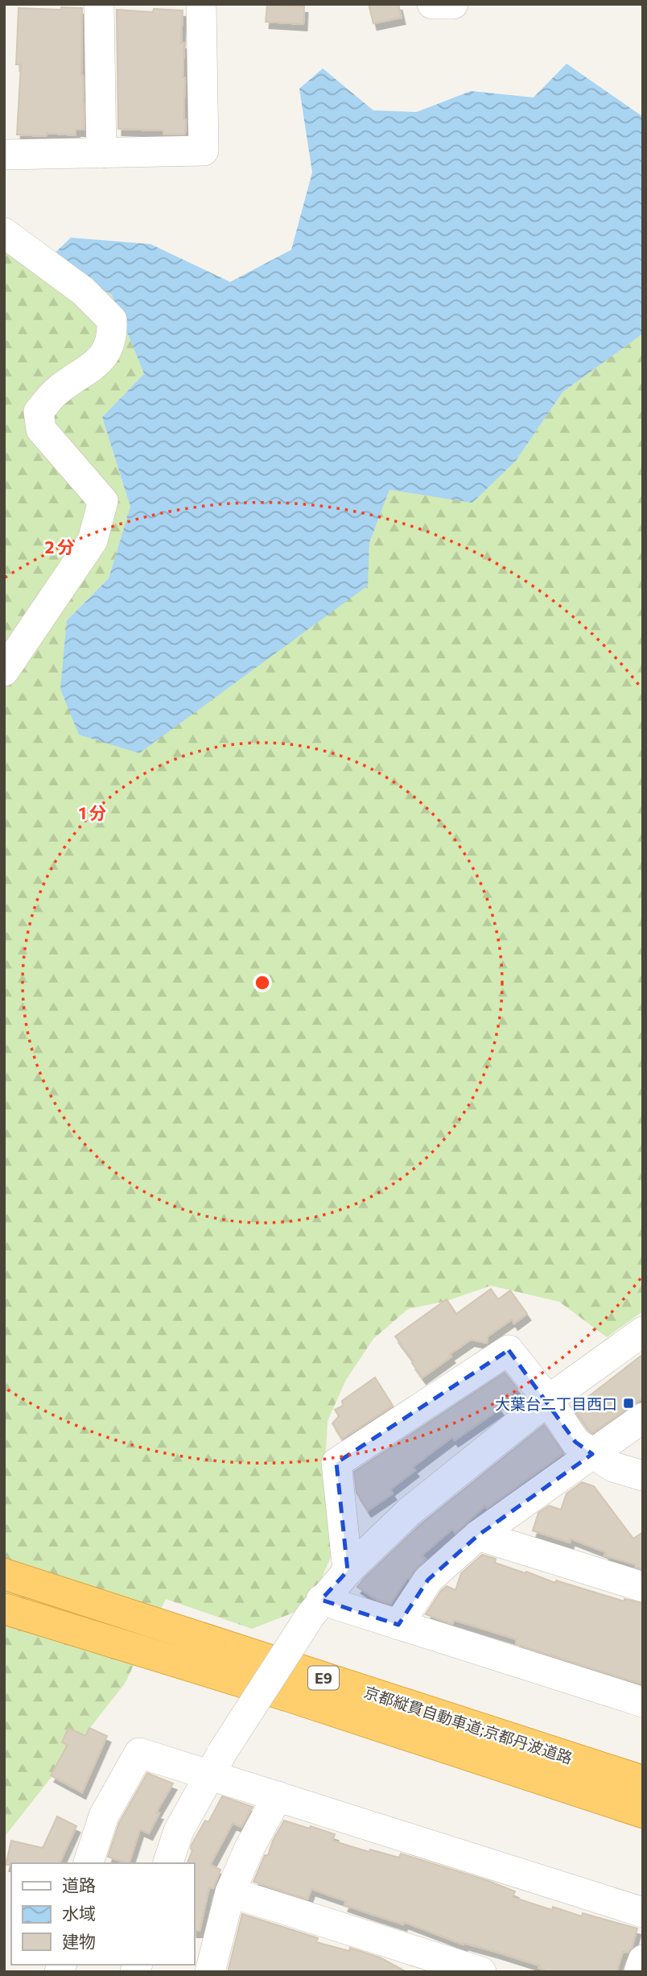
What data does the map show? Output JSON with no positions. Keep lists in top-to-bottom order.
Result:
{
  "streets": {
    "highway": ["E9", "京都縦貫自動車道;京都丹波道路"]
  },
  "places": {
    "transit": ["大葉台二丁目西口"]
  },
  "legend": ["道路", "水域", "建物"],
  "rings": ["2 分", "1 分"]
}
